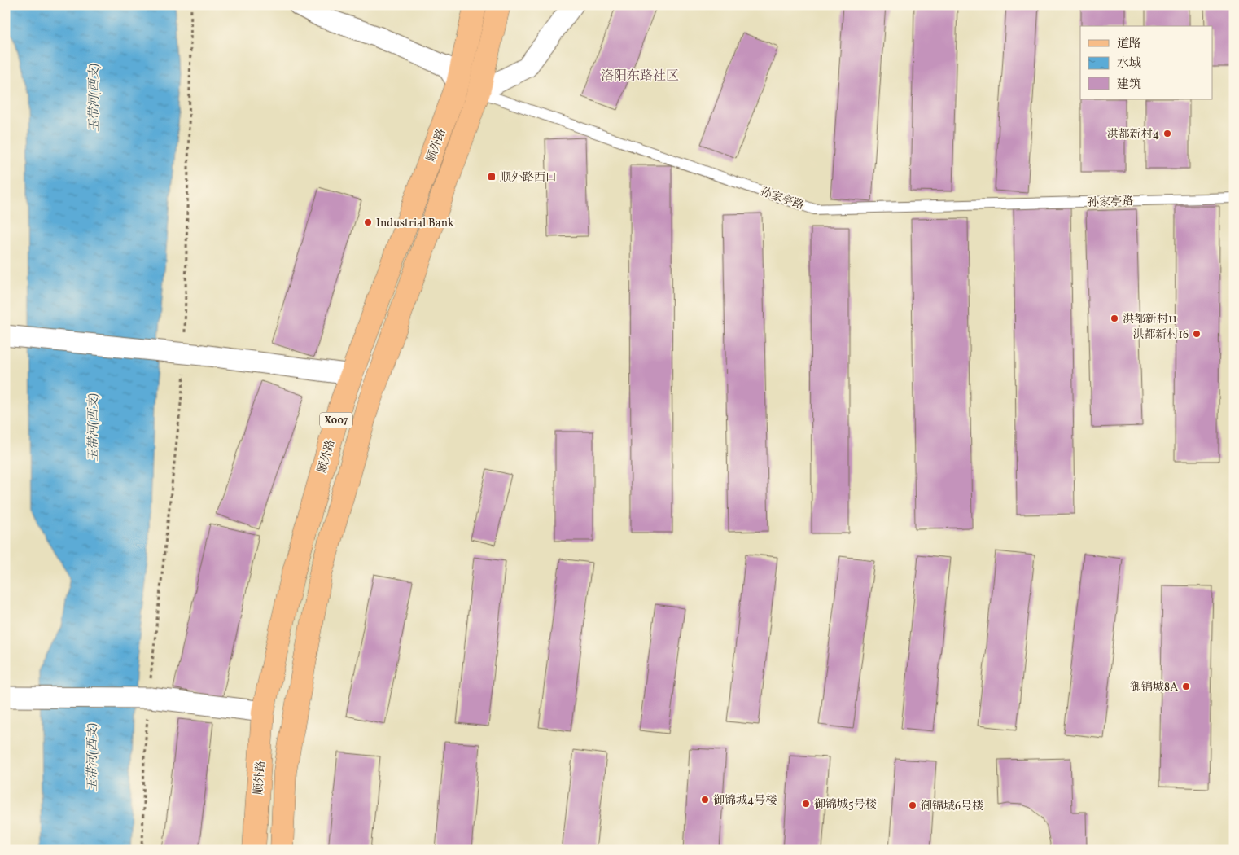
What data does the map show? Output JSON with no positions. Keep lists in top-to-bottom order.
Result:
{
  "streets": {
    "main road": ["顺外路", "X007"],
    "lane": ["孙家亭路"]
  },
  "crossings": [
    ["顺外路", "孙家亭路"]
  ],
  "districts": ["洛阳东路社区"],
  "water": ["玉带河(西支)"],
  "places": {
    "other": [
      "洪都新村4",
      "Industrial Bank",
      "洪都新村11",
      "洪都新村16",
      "御锦城8A",
      "御锦城4号楼",
      "御锦城5号楼",
      "御锦城6号楼"
    ],
    "transit": ["顺外路西口"]
  },
  "legend": ["道路", "水域", "建筑"]
}
